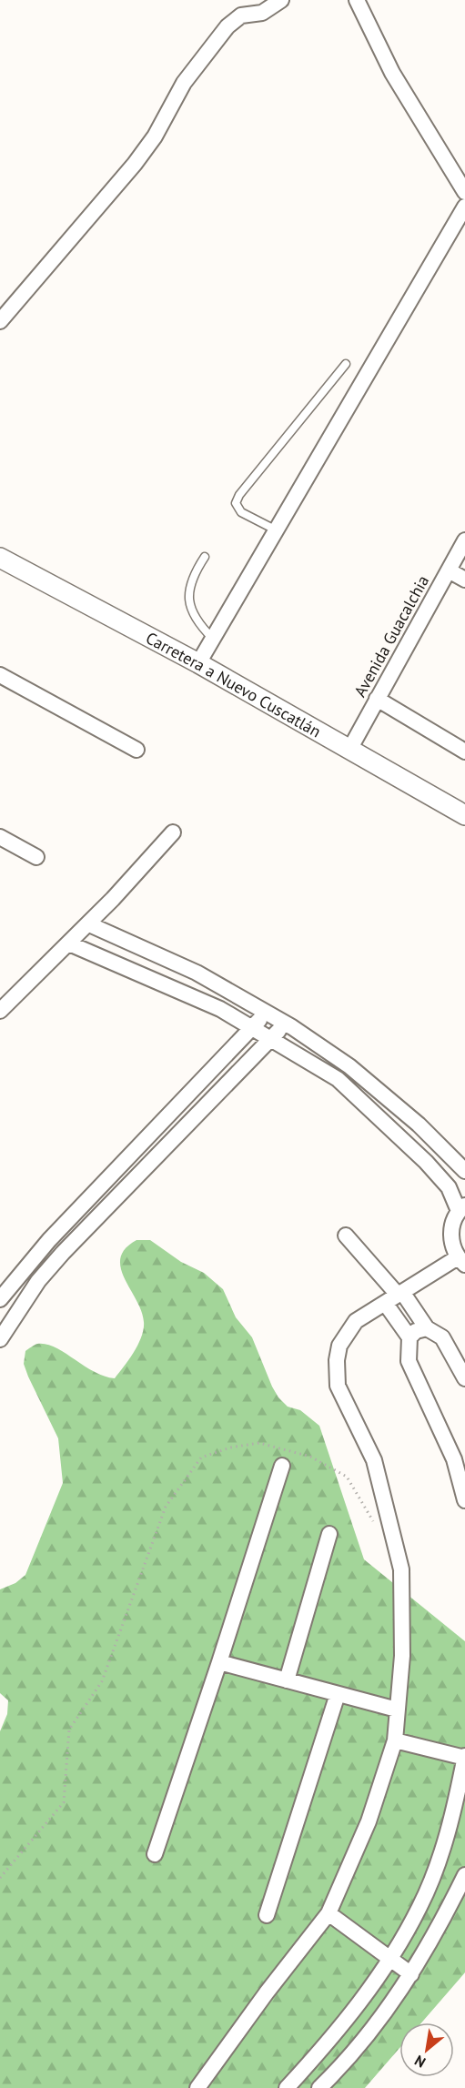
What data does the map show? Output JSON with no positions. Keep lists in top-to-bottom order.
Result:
{
  "streets": {
    "street": ["Avenida Guacalchia", "Carretera a Nuevo Cuscatlán"]
  },
  "crossings": [
    ["Avenida Guacalchia", "Carretera a Nuevo Cuscatlán"]
  ],
  "north": "bottom left"
}
